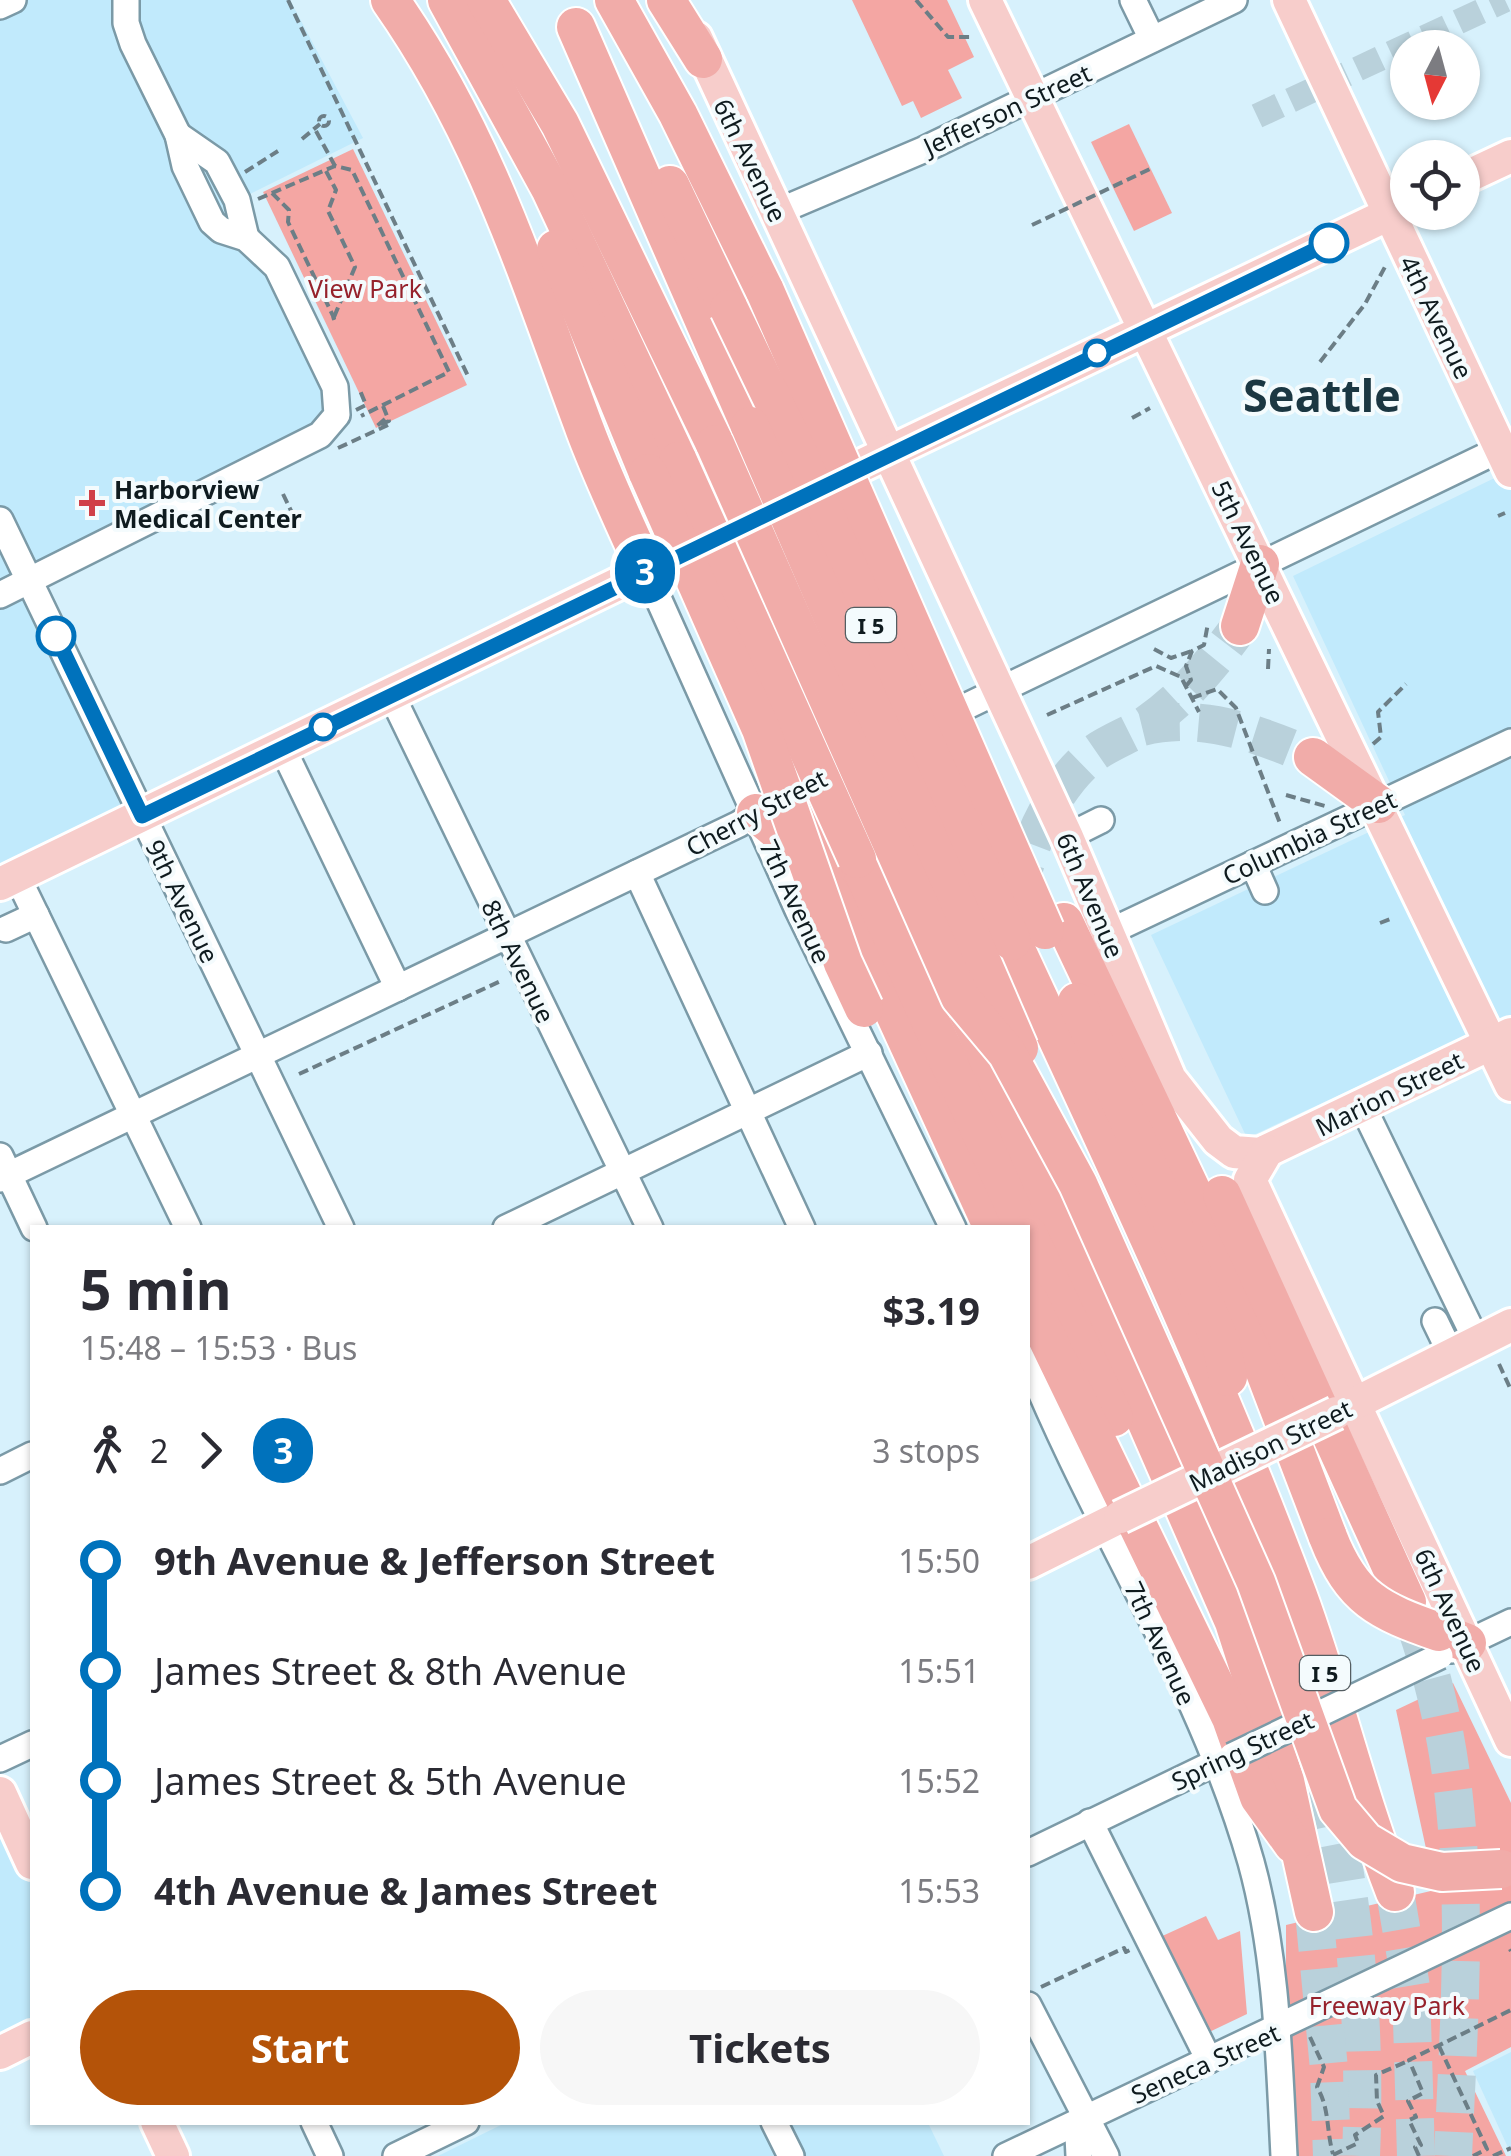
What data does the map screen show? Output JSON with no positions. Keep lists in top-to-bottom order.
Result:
{
  "streets": {
    "highway": ["I 5"],
    "main road": [
      "6th Avenue",
      "4th Avenue",
      "5th Avenue",
      "Marion Street",
      "Madison Street"
    ],
    "street": [
      "Jefferson Street",
      "Cherry Street",
      "Columbia Street",
      "9th Avenue",
      "7th Avenue",
      "8th Avenue",
      "Spring Street",
      "Seneca Street"
    ]
  },
  "crossings": [
    ["Jefferson Street", "6th Avenue"],
    ["Jefferson Street", "5th Avenue"],
    ["6th Avenue", "Cherry Street"],
    ["6th Avenue", "Columbia Street"],
    ["6th Avenue", "Marion Street"],
    ["6th Avenue", "Madison Street"],
    ["6th Avenue", "Spring Street"],
    ["4th Avenue", "Cherry Street"],
    ["5th Avenue", "Cherry Street"],
    ["5th Avenue", "Columbia Street"],
    ["5th Avenue", "Marion Street"],
    ["Cherry Street", "9th Avenue"],
    ["Cherry Street", "7th Avenue"],
    ["Cherry Street", "8th Avenue"],
    ["7th Avenue", "Madison Street"],
    ["7th Avenue", "Spring Street"],
    ["7th Avenue", "Seneca Street"]
  ],
  "districts": ["Seattle"],
  "parks": ["View Park", "Freeway Park"],
  "places": {
    "health": ["Harborview Medical Center"]
  },
  "lines": ["bus line 3"],
  "north": "bottom",
  "page": {
    "on_map": "3",
    "heading": ["5 min", "15:48 – 15:53 · Bus", "$3.19"],
    "legs": ["2", "3", "3 stops"],
    "list": [
      {
        "name": "9th Avenue & Jefferson Street",
        "value": "15:50"
      },
      {
        "name": "James Street & 8th Avenue",
        "value": "15:51"
      },
      {
        "name": "James Street & 5th Avenue",
        "value": "15:52"
      },
      {
        "name": "4th Avenue & James Street",
        "value": "15:53"
      }
    ],
    "buttons": ["Start", "Tickets"]
  }
}
